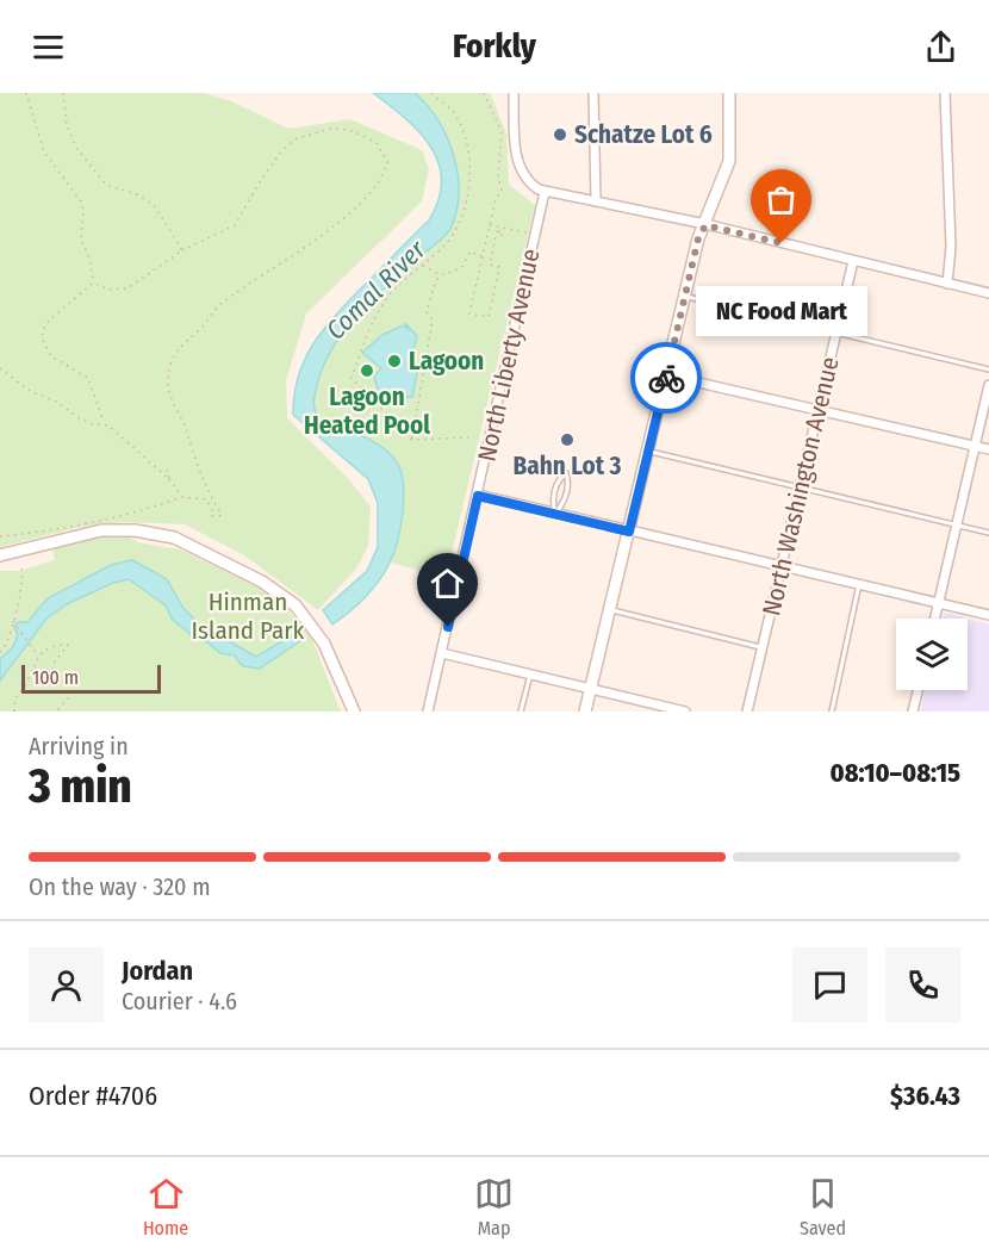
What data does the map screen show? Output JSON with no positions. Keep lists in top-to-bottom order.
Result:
{
  "streets": {
    "street": ["North Liberty Avenue", "North Washington Avenue"]
  },
  "water": ["Comal River"],
  "parks": ["Hinman Island Park"],
  "places": [
    "Schatze Lot 6",
    "NC Food Mart",
    "Lagoon",
    "Lagoon Heated Pool",
    "Bahn Lot 3"
  ],
  "scale_bar": "100 m",
  "page": {
    "header": "Forkly",
    "bubble": "NC Food Mart",
    "scale": "100 m",
    "heading": ["3 min", "Arriving in", "08:10–08:15"],
    "panel": [
      "Jordan",
      "Courier · 4.6",
      "Order #4706",
      "$36.43"
    ],
    "bar": "On the way · 320 m",
    "tabs": ["Home", "Map", "Saved"]
  }
}
